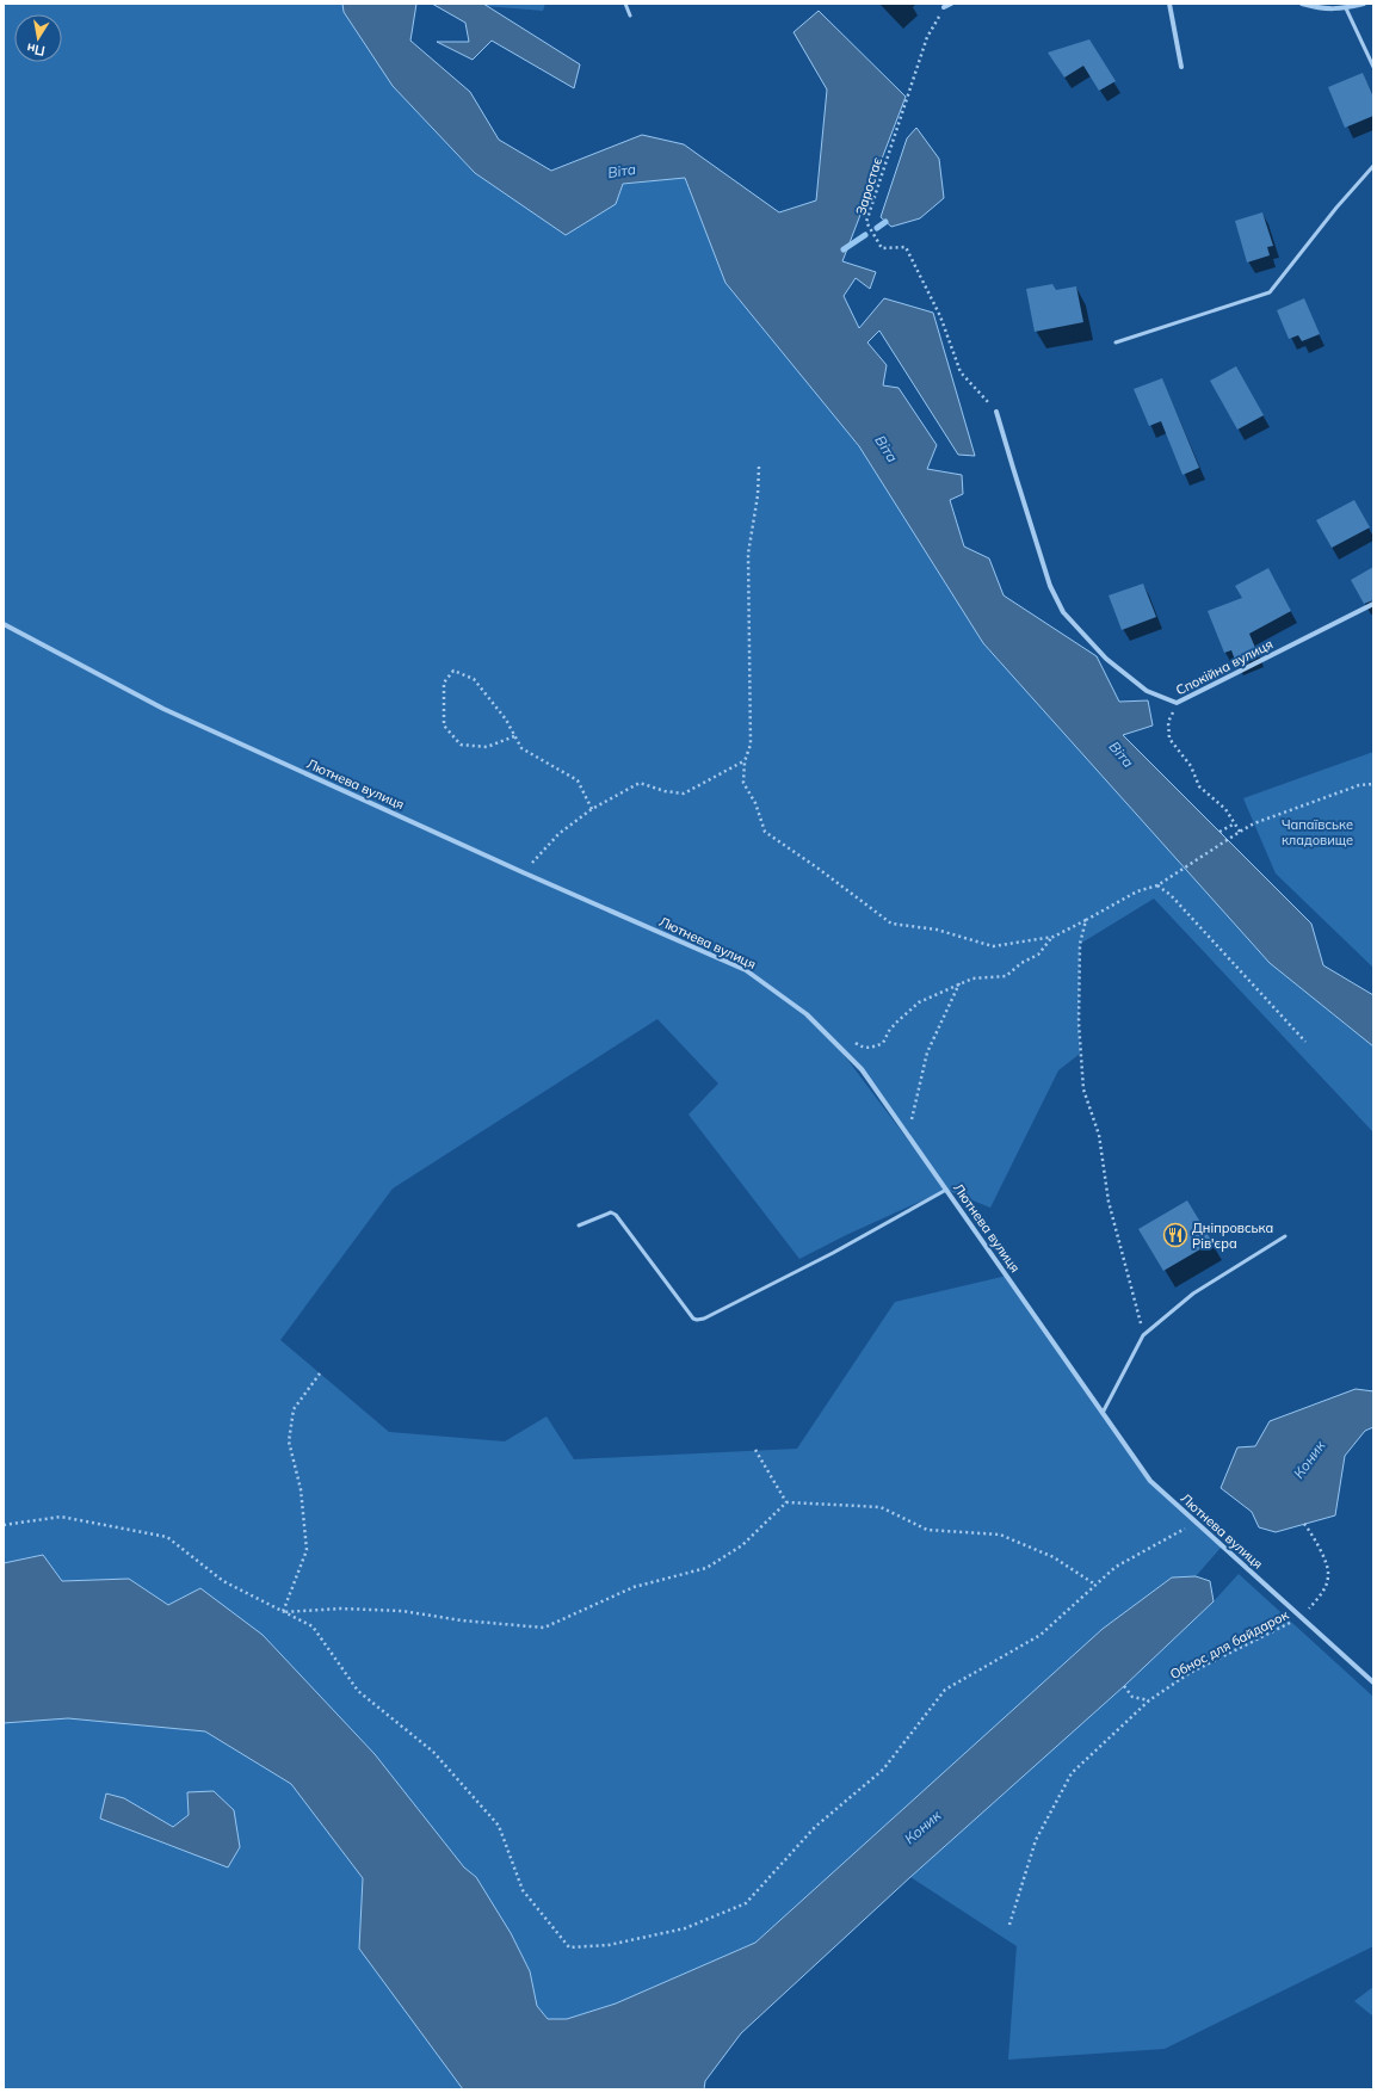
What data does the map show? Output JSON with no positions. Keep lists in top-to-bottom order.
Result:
{
  "streets": {
    "street": ["Спокійна вулиця", "Лютнева вулиця"],
    "path": ["Заростає", "Обнос для байдарок"]
  },
  "crossings": [
    ["Заростає", "Спокійна вулиця"],
    ["Лютнева вулиця", "Обнос для байдарок"]
  ],
  "water": ["Віта", "Коник"],
  "parks": ["Чапаївське кладовище"],
  "places": {
    "restaurant": ["Дніпровська Рів'єра"]
  },
  "north": "bottom"
}
